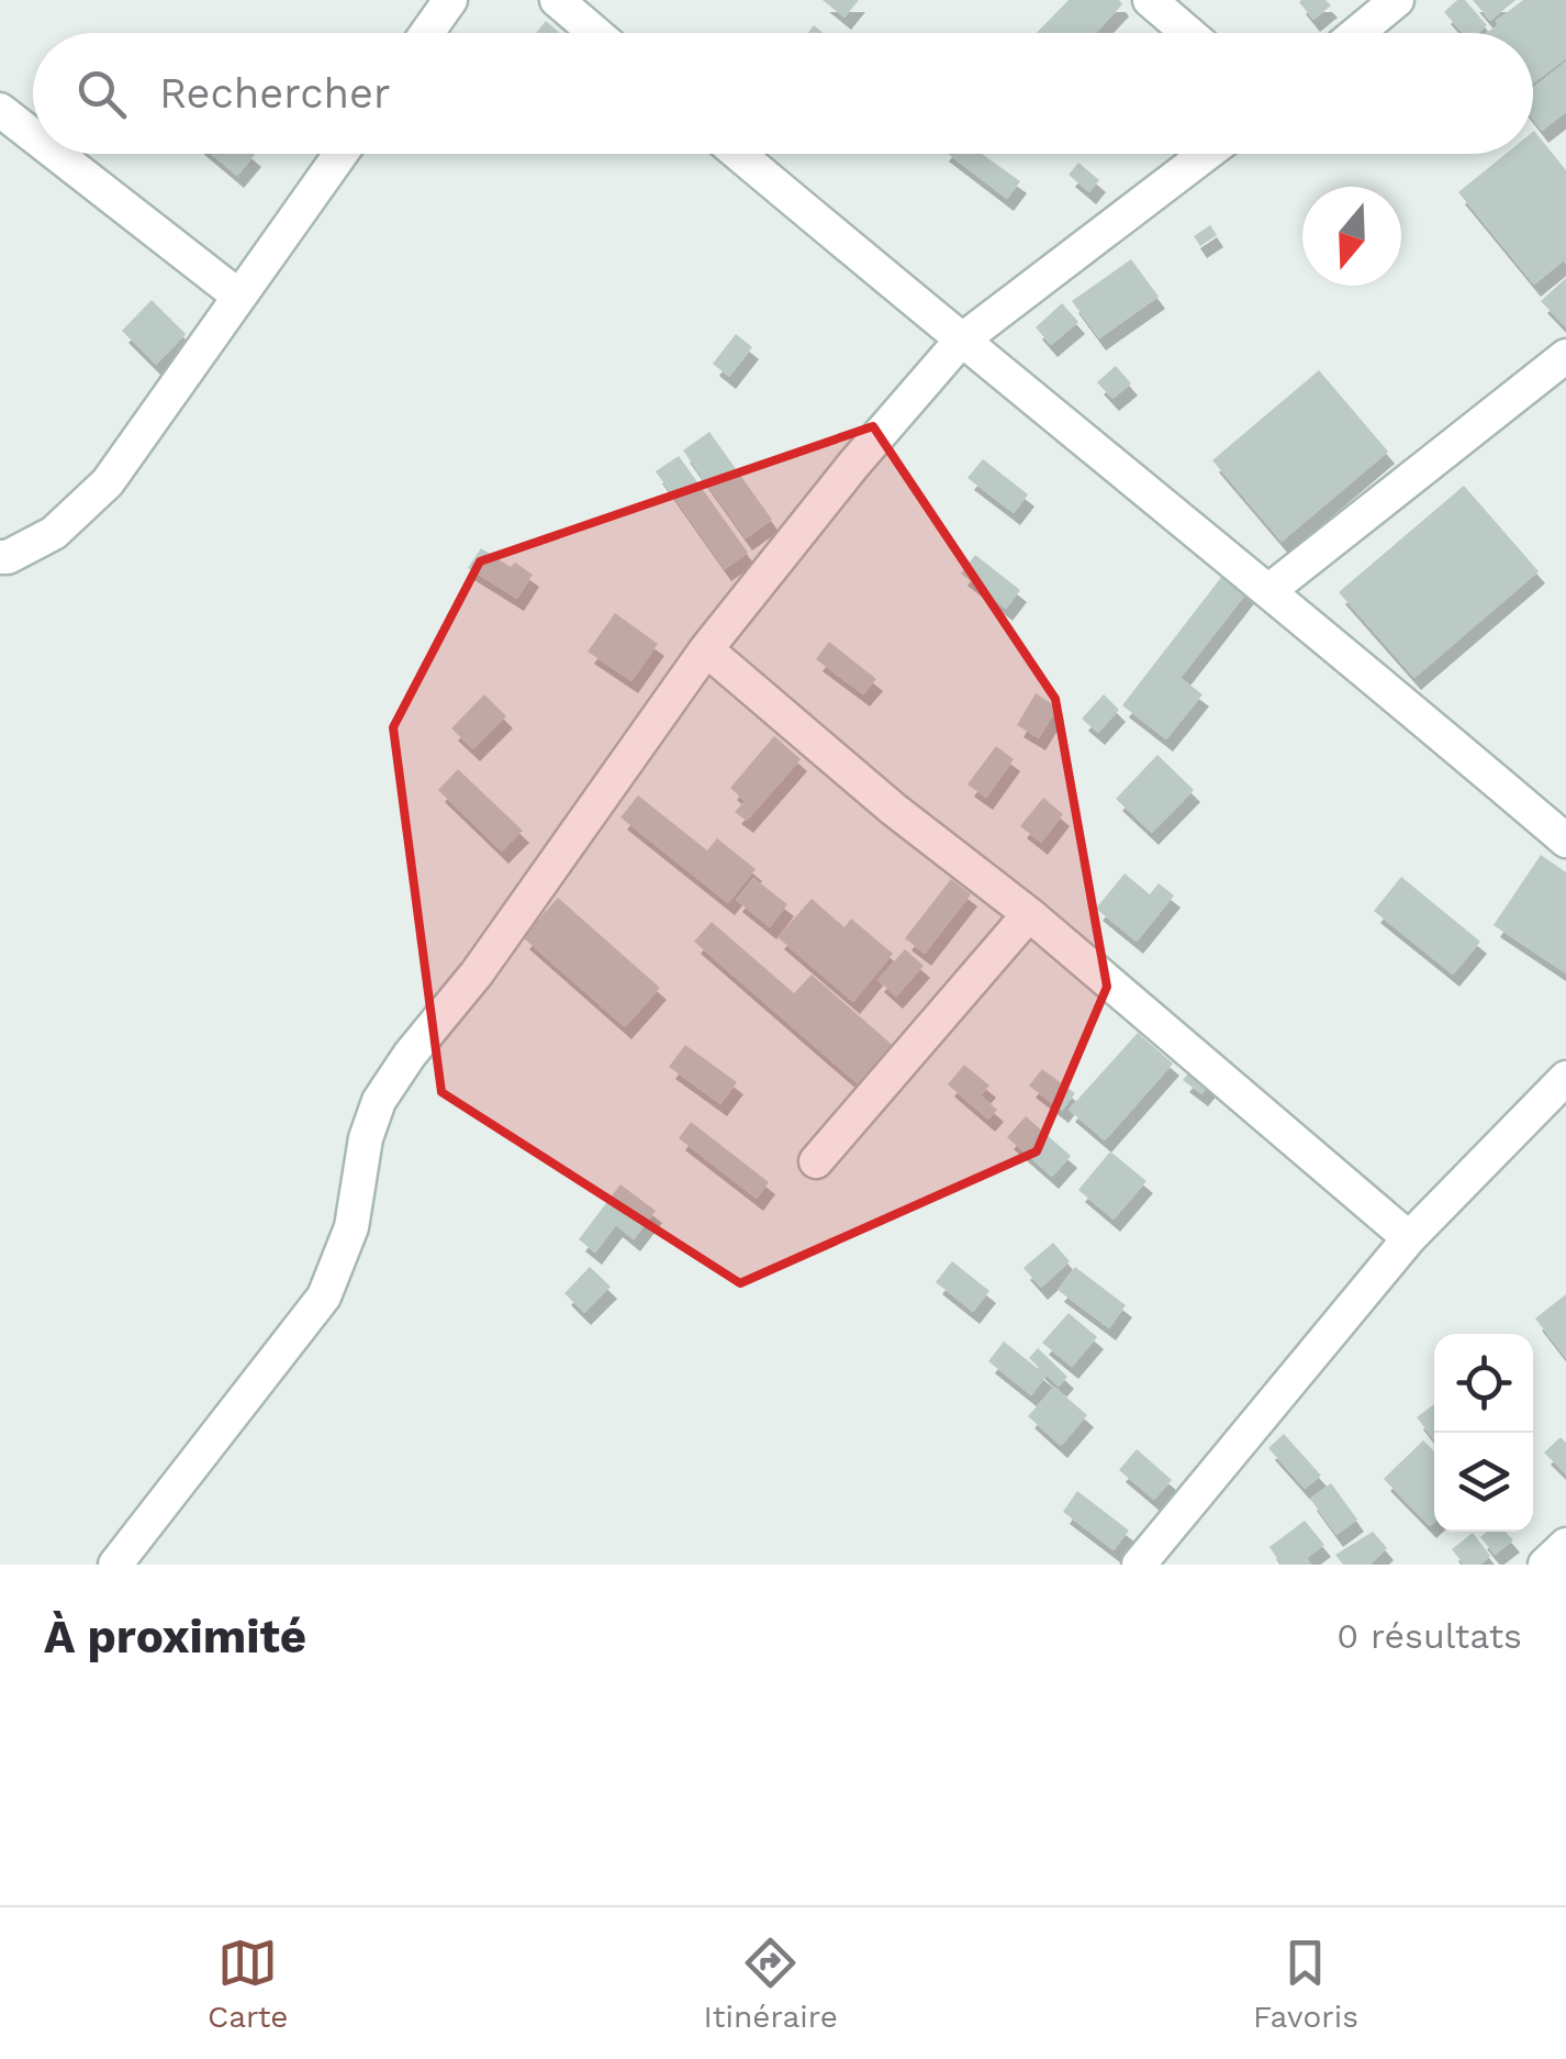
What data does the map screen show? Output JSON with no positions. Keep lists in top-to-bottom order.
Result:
{
  "north": "bottom",
  "page": {
    "search": "Rechercher",
    "heading": ["À proximité", "0 résultats"],
    "nav": ["Carte", "Itinéraire", "Favoris"]
  }
}
